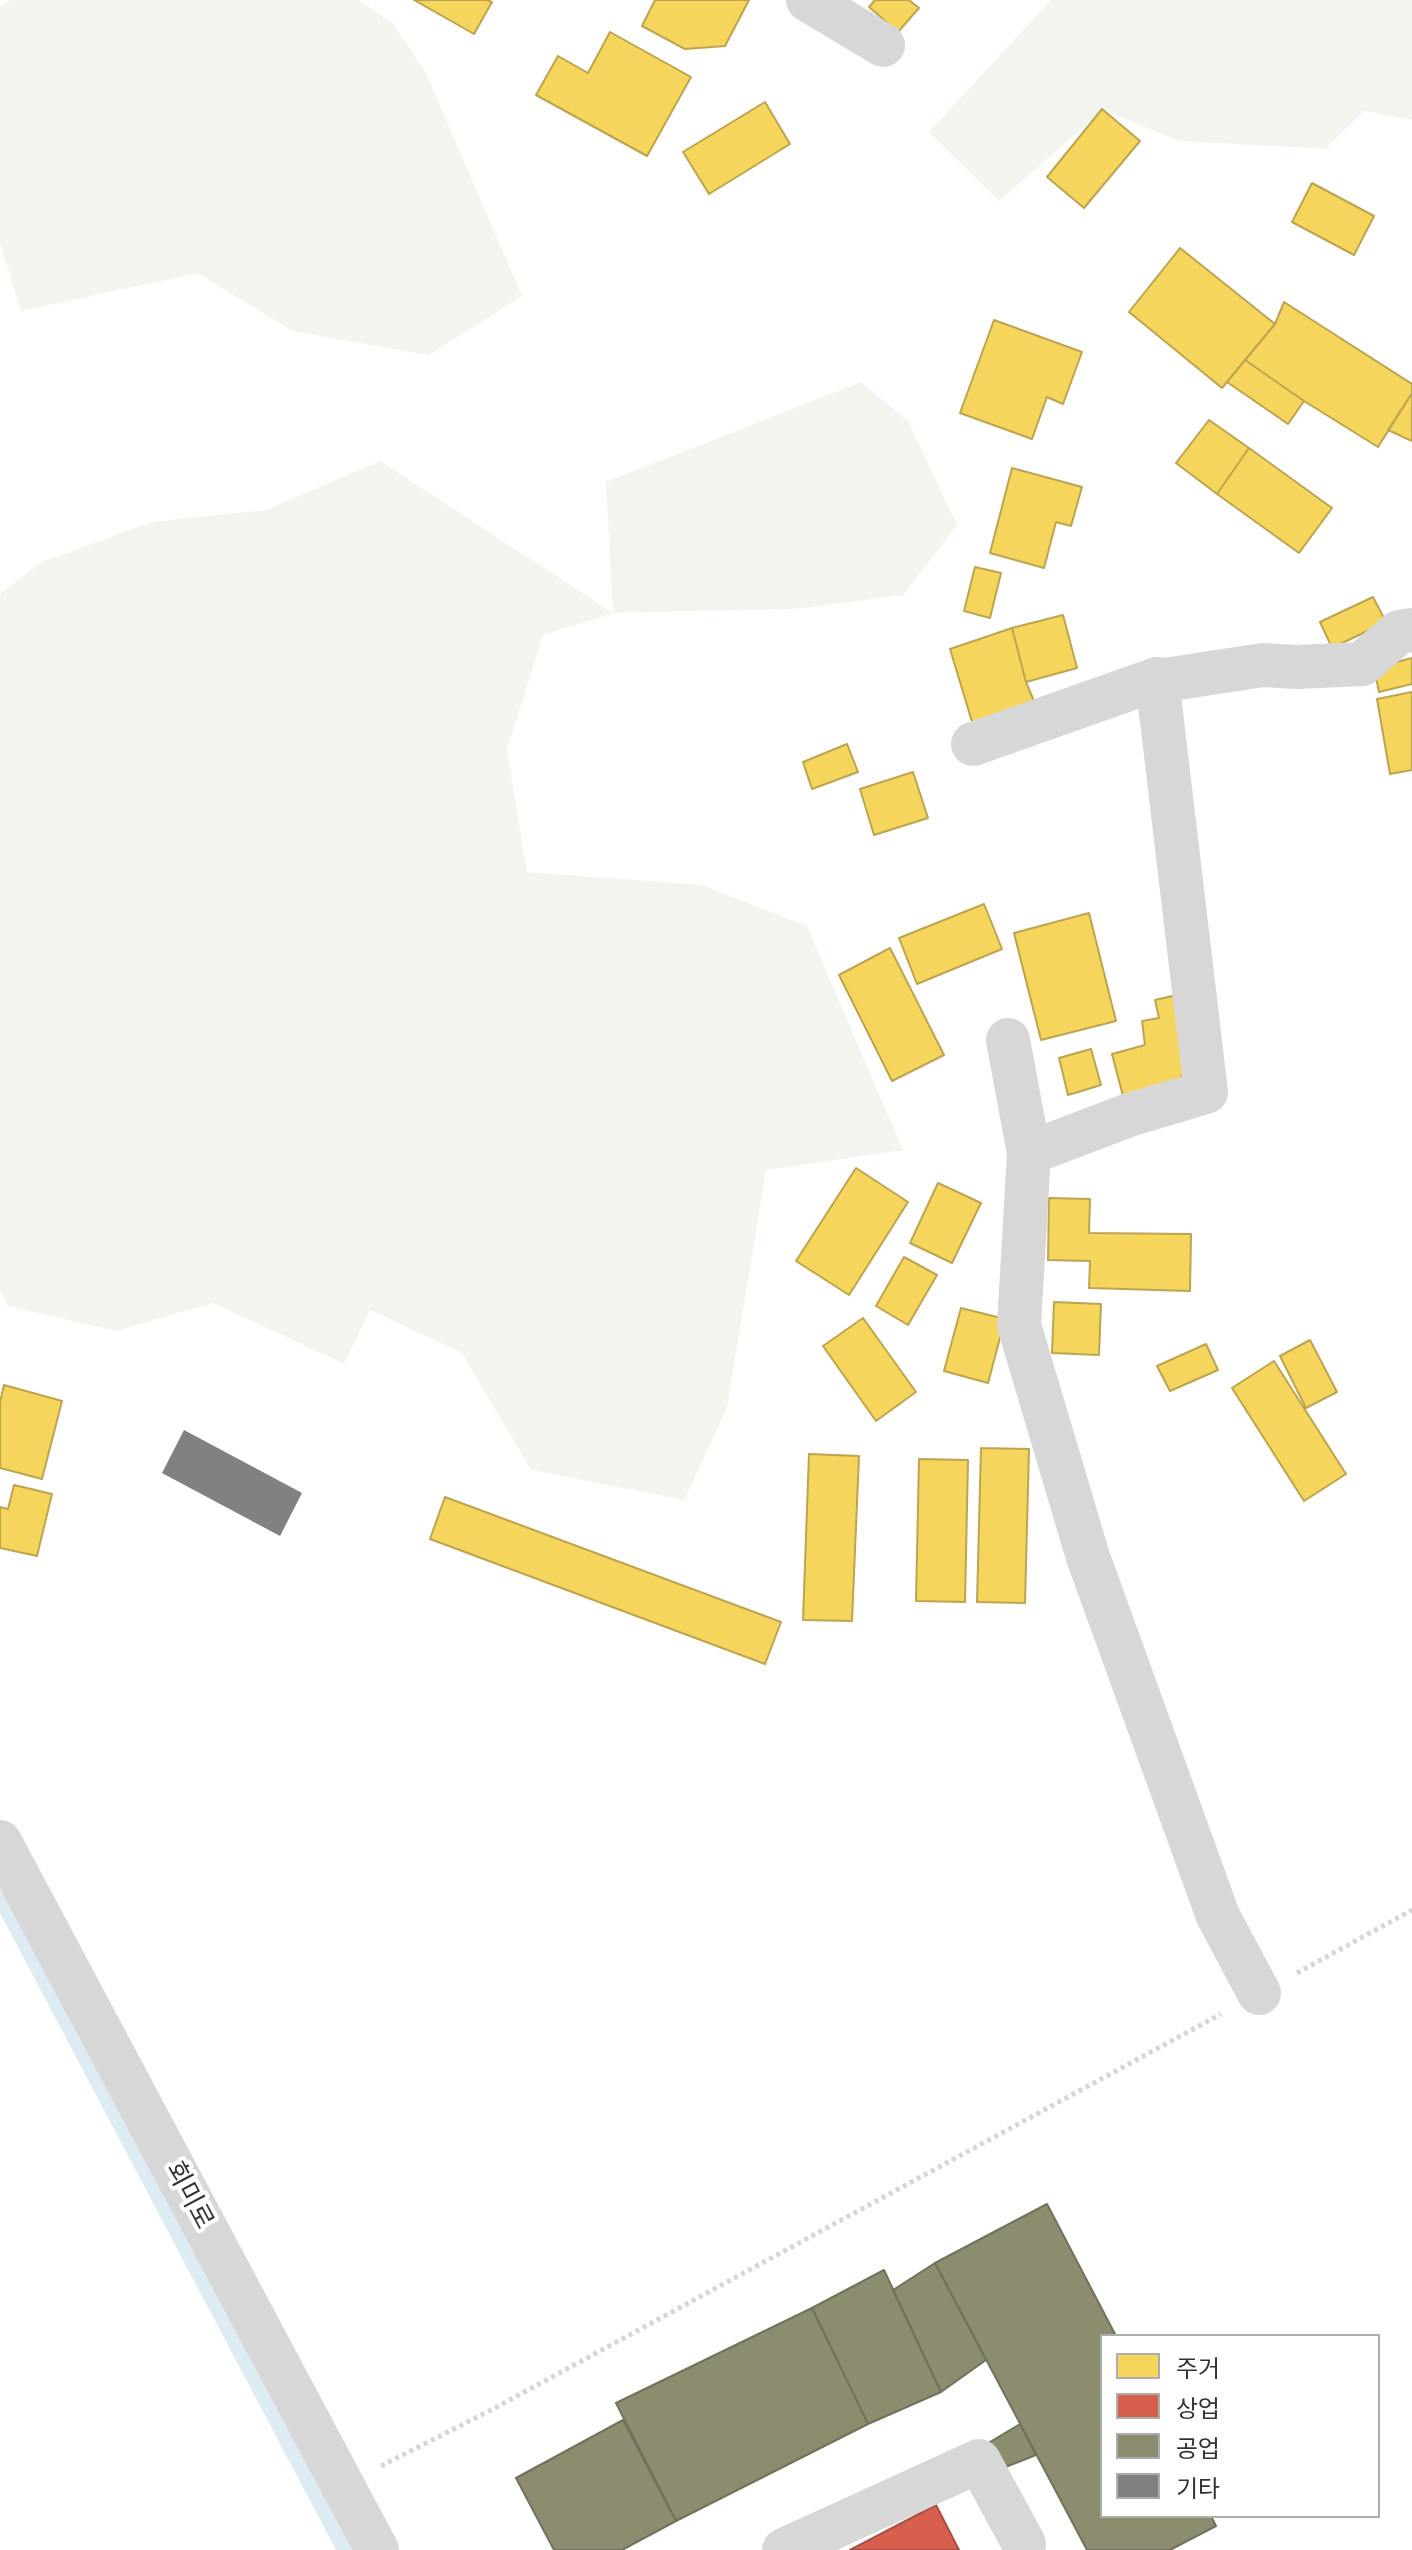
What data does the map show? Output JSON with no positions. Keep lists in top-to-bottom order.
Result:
{
  "streets": {
    "street": ["회미로"]
  },
  "legend": [
    "주거",
    "상업",
    "공업",
    "기타"
  ]
}
